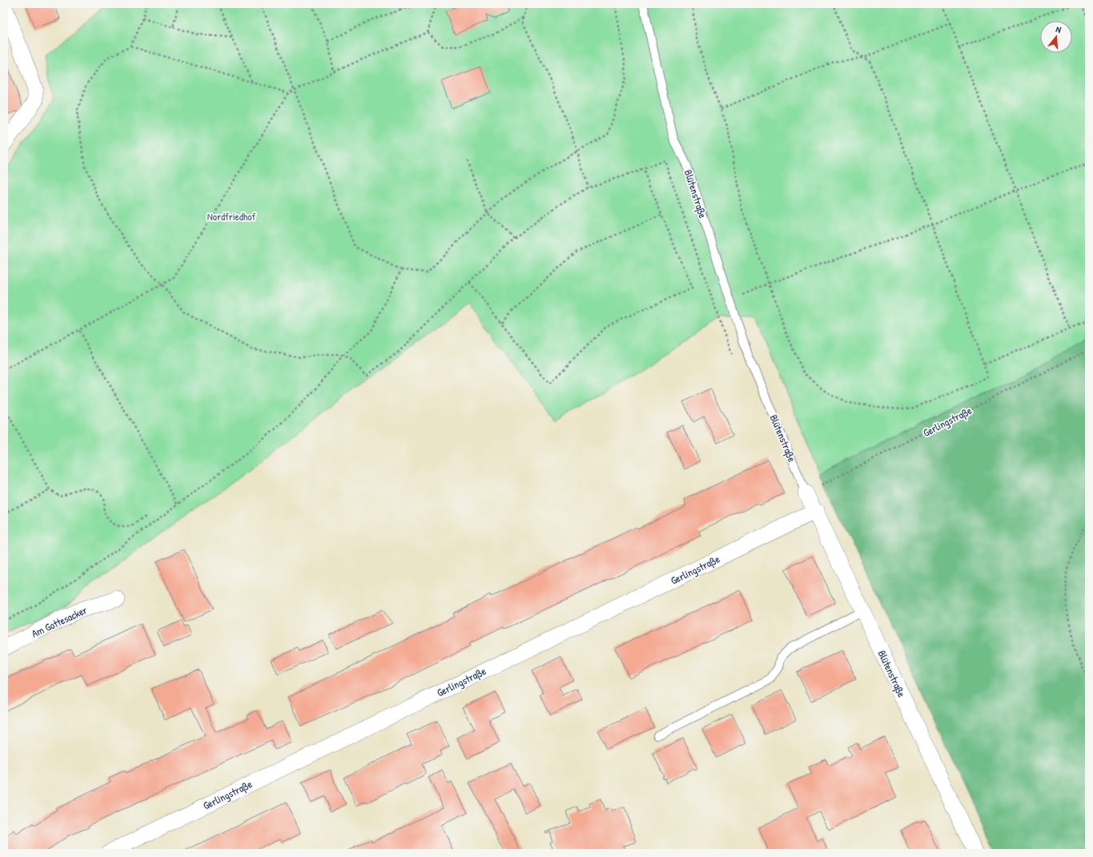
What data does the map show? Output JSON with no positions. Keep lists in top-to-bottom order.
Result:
{
  "streets": {
    "street": ["Blütenstraße", "Gerlingstraße", "Am Gottesacker"]
  },
  "crossings": [
    ["Blütenstraße", "Gerlingstraße"]
  ],
  "parks": ["Nordfriedhof"],
  "north": "top"
}
